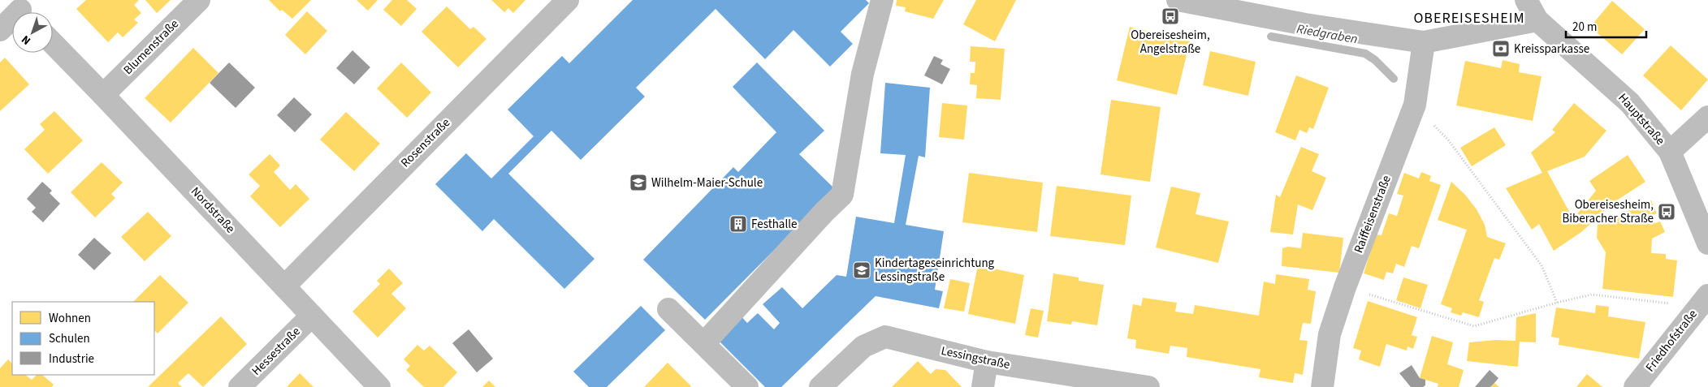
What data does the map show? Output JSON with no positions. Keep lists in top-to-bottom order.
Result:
{
  "streets": {
    "street": [
      "Blumenstraße",
      "Hauptstraße",
      "Rosenstraße",
      "Nordstraße",
      "Raiffeisenstraße",
      "Friedhofstraße",
      "Hessestraße",
      "Lessingstraße"
    ]
  },
  "crossings": [
    ["Blumenstraße", "Nordstraße"],
    ["Rosenstraße", "Nordstraße"],
    ["Nordstraße", "Hessestraße"]
  ],
  "districts": ["OBEREISESHEIM"],
  "water": ["Riedgraben"],
  "places": {
    "bus stop": ["Obereisesheim, Angelstraße", "Obereisesheim, Biberacher Straße"],
    "bank": ["Kreissparkasse"],
    "school or university": ["Wilhelm-Maier-Schule", "Kindertageseinrichtung Lessingstraße"],
    "building": ["Festhalle"]
  },
  "legend": ["Wohnen", "Schulen", "Industrie"],
  "scale_bar": "20 m",
  "north": "bottom left"
}
